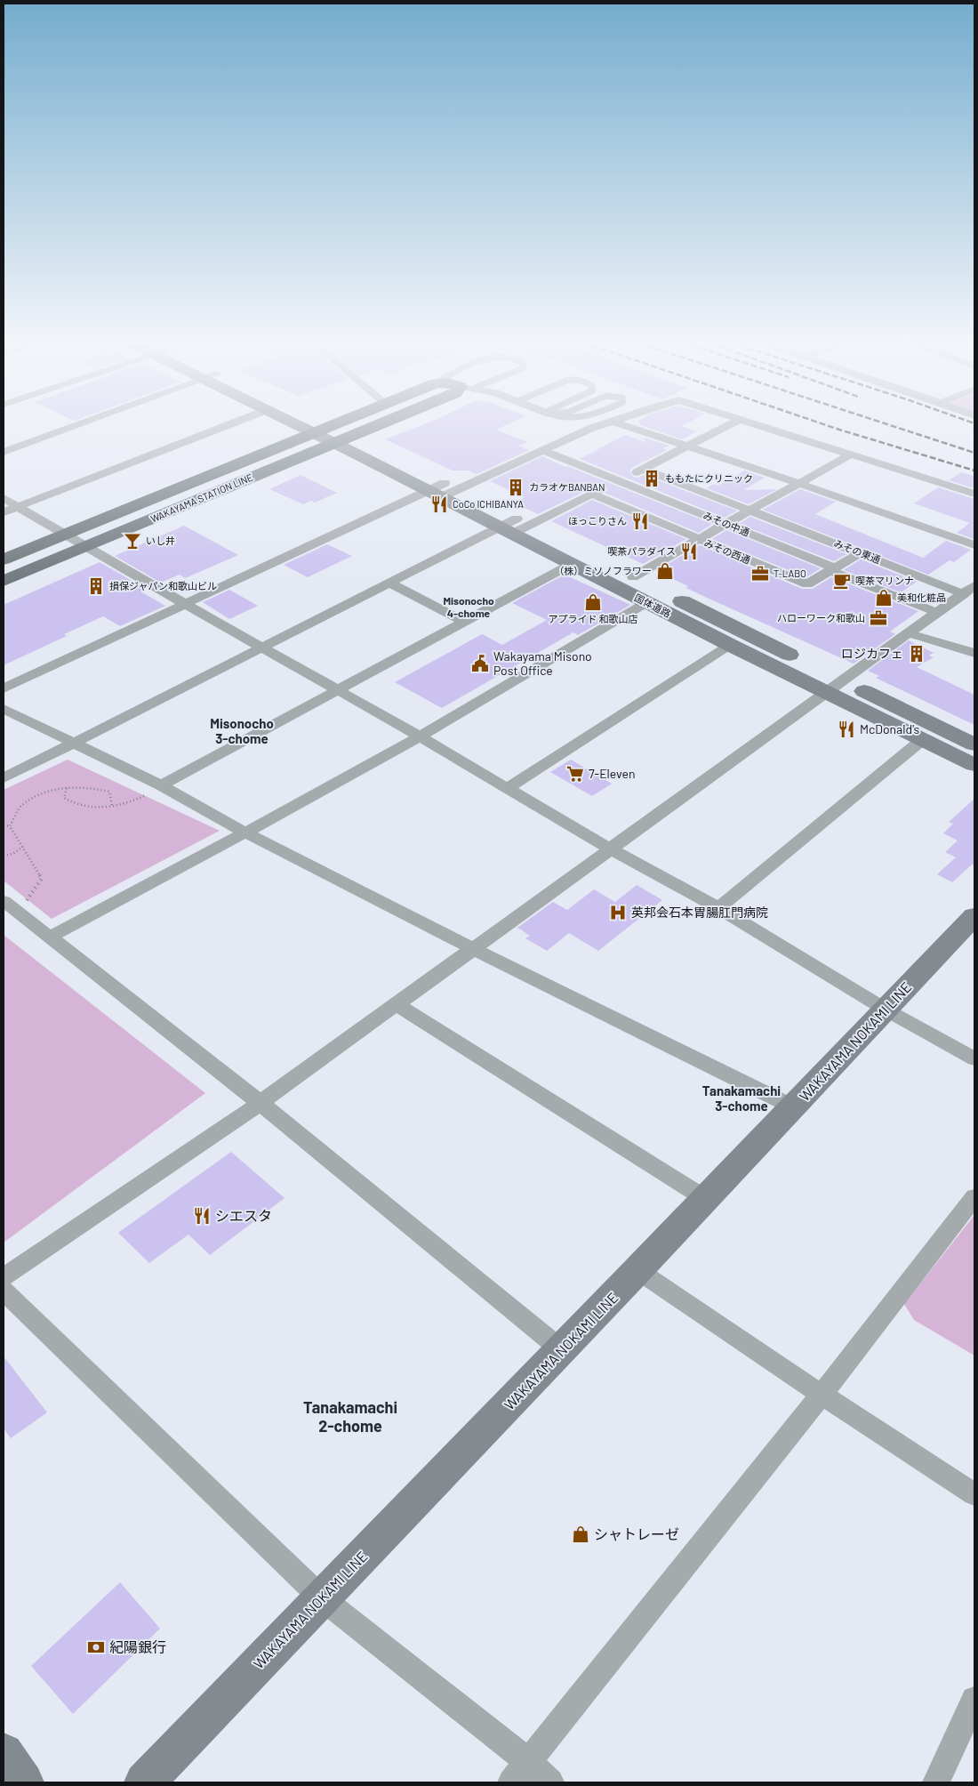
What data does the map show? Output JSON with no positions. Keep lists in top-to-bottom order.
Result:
{
  "streets": {
    "main road": ["WAKAYAMA STATION LINE"],
    "street": [
      "みその中通",
      "みその西通",
      "みその東通",
      "国体道路",
      "WAKAYAMA NOKAMI LINE"
    ]
  },
  "crossings": [
    ["WAKAYAMA STATION LINE", "国体道路"],
    ["みその中通", "みその西通"],
    ["みその西通", "みその東通"]
  ],
  "districts": [
    "Misonocho 4-chome",
    "Misonocho 3-chome",
    "Tanakamachi 3-chome",
    "Tanakamachi 2-chome"
  ],
  "places": {
    "building": [
      "ももたにクリニック",
      "カラオケBANBAN",
      "損保ジャパン和歌山ビル",
      "ロジカフェ"
    ],
    "restaurant": [
      "CoCo ICHIBANYA",
      "ほっこりさん",
      "喫茶パラダイス",
      "McDonald's",
      "シエスタ"
    ],
    "bar": ["いし井"],
    "shop": [
      "（株）ミソノフラワー",
      "美和化粧品",
      "アプライド 和歌山店",
      "シャトレーゼ"
    ],
    "office": ["T-LABO", "ハローワーク和歌山"],
    "cafe": ["喫茶マリンナ"],
    "public building": ["Wakayama Misono Post Office"],
    "supermarket": ["7-Eleven"],
    "hospital": ["英邦会石本胃腸肛門病院"],
    "bank": ["紀陽銀行"]
  }
}
